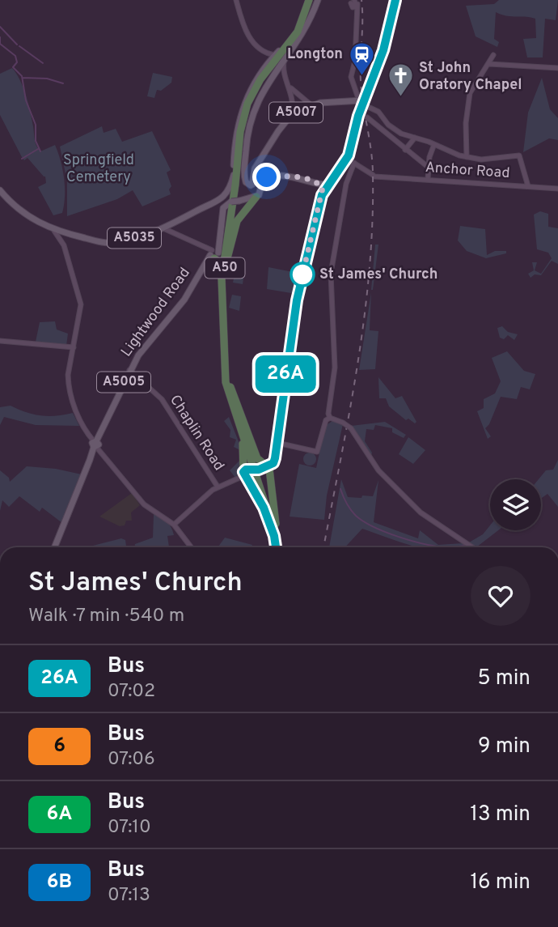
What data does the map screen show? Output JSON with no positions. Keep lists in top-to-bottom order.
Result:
{
  "streets": {
    "highway": ["A50"],
    "main road": [
      "A5007",
      "A5035",
      "Lightwood Road",
      "A5005"
    ],
    "street": ["Anchor Road", "Chaplin Road"]
  },
  "crossings": [
    ["A5035", "Lightwood Road"],
    ["Lightwood Road", "Chaplin Road"]
  ],
  "parks": ["Springfield Cemetery"],
  "places": {
    "station": ["Longton"],
    "church": ["St John Oratory Chapel"],
    "other": ["St James' Church"]
  },
  "lines": ["bus line 26A"],
  "page": {
    "on_map": "26A",
    "heading": ["St James' Church", "Walk · 7 min · 540 m"],
    "list": [
      {
        "mark": "26A",
        "name": "Bus",
        "note": "07:02",
        "value": "5 min"
      },
      {
        "mark": "6",
        "name": "Bus",
        "note": "07:06",
        "value": "9 min"
      },
      {
        "mark": "6A",
        "name": "Bus",
        "note": "07:10",
        "value": "13 min"
      },
      {
        "mark": "6B",
        "name": "Bus",
        "note": "07:13",
        "value": "16 min"
      }
    ]
  }
}
